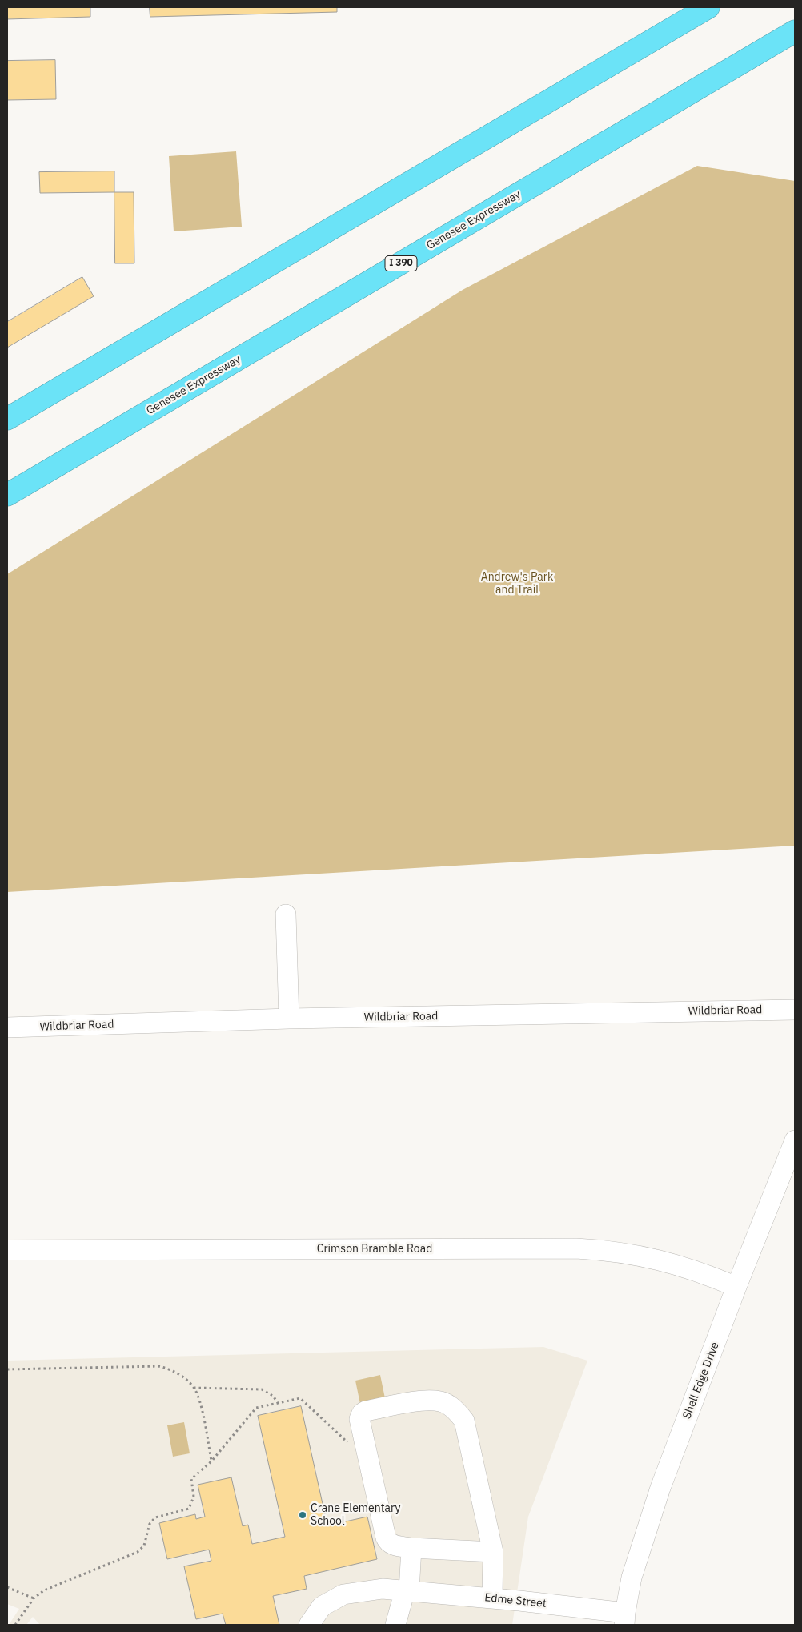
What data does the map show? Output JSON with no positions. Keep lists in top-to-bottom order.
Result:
{
  "streets": {
    "highway": ["Genesee Expressway", "I 390"],
    "street": [
      "Wildbriar Road",
      "Crimson Bramble Road",
      "Shell Edge Drive",
      "Edme Street"
    ]
  },
  "crossings": [
    ["Crimson Bramble Road", "Shell Edge Drive"],
    ["Shell Edge Drive", "Edme Street"]
  ],
  "parks": ["Andrew's Park and Trail"],
  "places": ["Crane Elementary School"]
}
